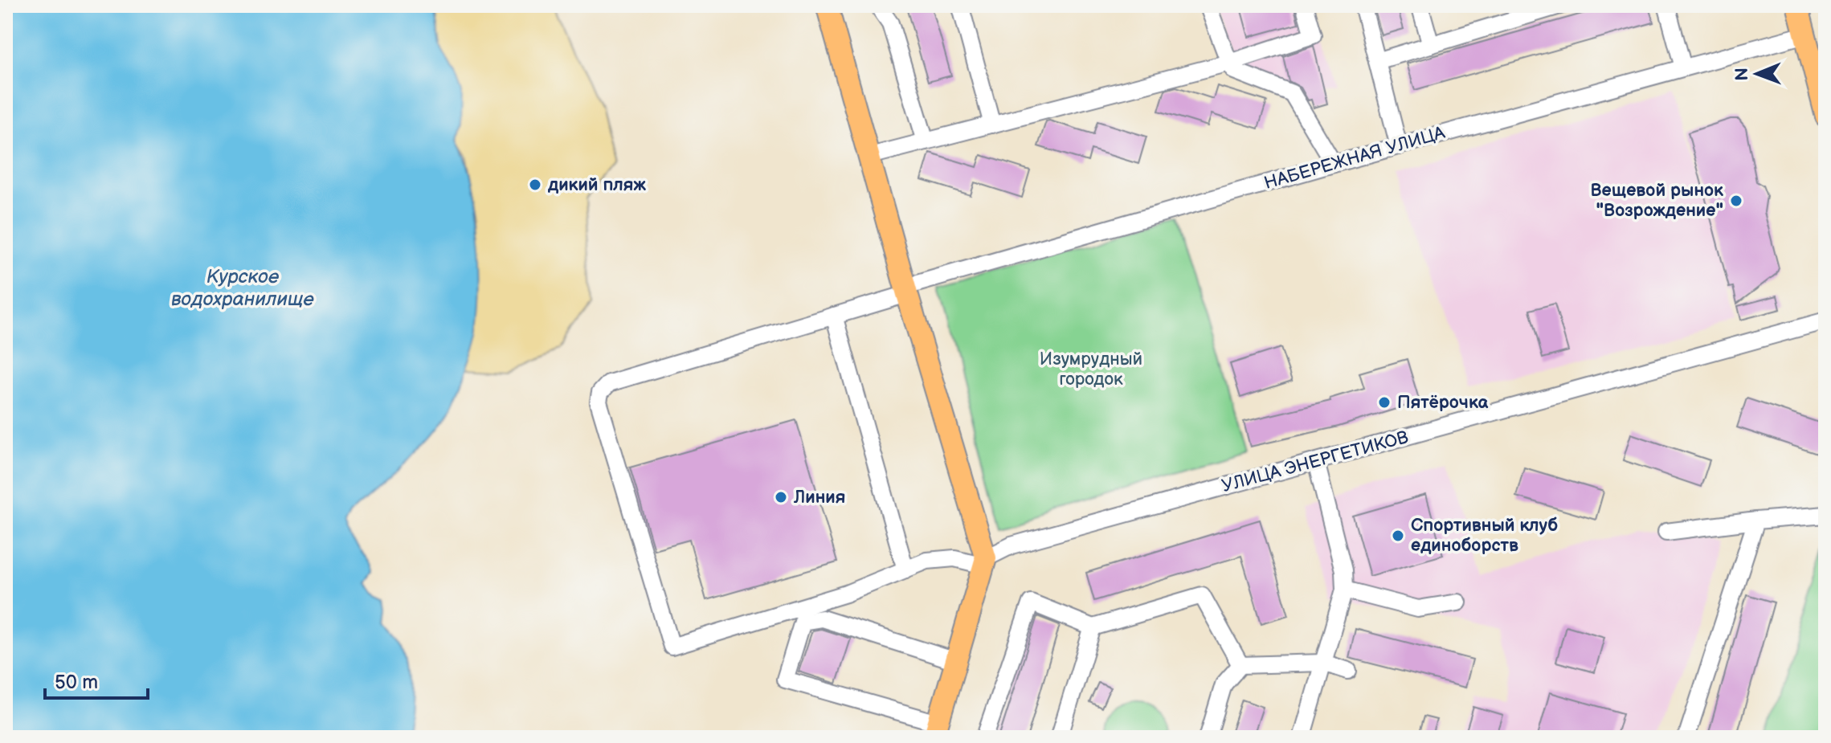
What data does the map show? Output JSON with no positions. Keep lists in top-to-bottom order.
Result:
{
  "streets": {
    "street": ["НАБЕРЕЖНАЯ УЛИЦА", "УЛИЦА ЭНЕРГЕТИКОВ"]
  },
  "water": ["Курское водохранилище"],
  "parks": ["Изумрудный городок"],
  "places": [
    "дикий пляж",
    "Вещевой рынок \"Возрождение\"",
    "Пятёрочка",
    "Линия",
    "Спортивный клуб единоборств"
  ],
  "scale_bar": "50 m",
  "north": "left"
}
